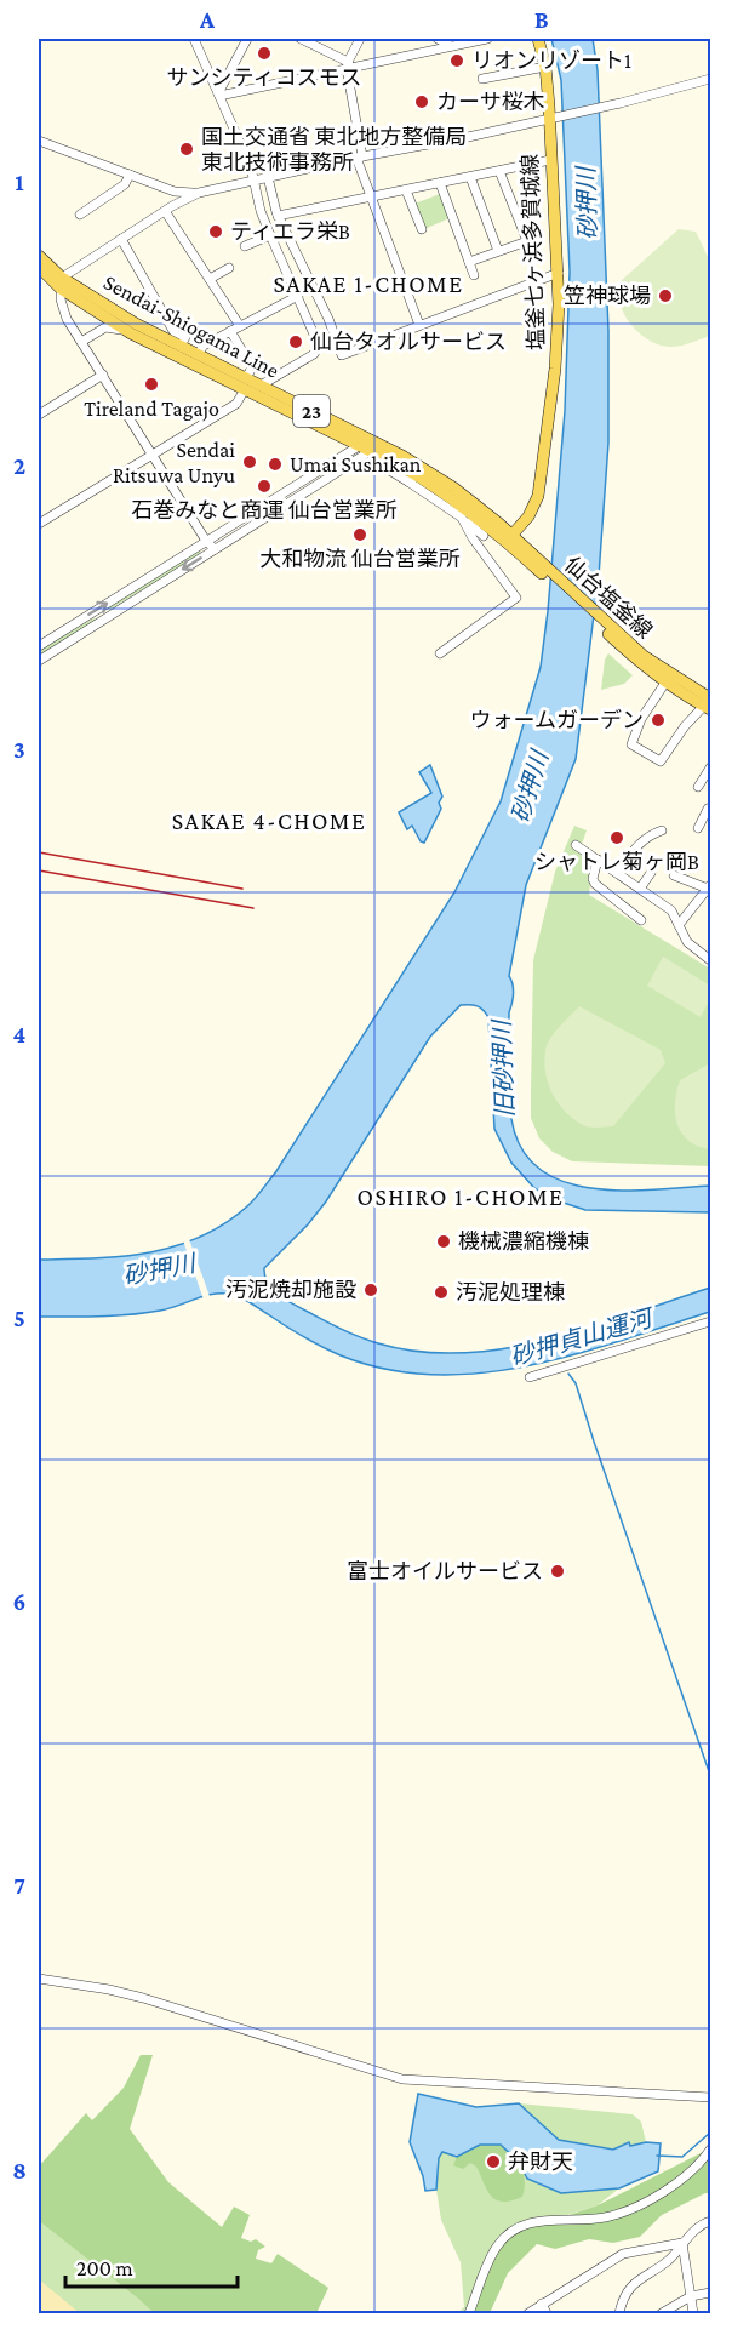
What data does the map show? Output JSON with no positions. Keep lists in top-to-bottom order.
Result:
{
  "streets": {
    "main road": [
      "塩釜七ヶ浜多賀城線",
      "Sendai-Shiogama Line",
      "23",
      "仙台塩釜線"
    ]
  },
  "crossings": [
    ["塩釜七ヶ浜多賀城線", "Sendai-Shiogama Line"],
    ["Sendai-Shiogama Line", "仙台塩釜線"],
    ["23", "仙台塩釜線"]
  ],
  "districts": ["SAKAE 1-CHOME", "SAKAE 4-CHOME", "OSHIRO 1-CHOME"],
  "water": ["砂押川", "旧砂押川", "砂押貞山運河"],
  "places": [
    "サンシティコスモス",
    "リオンリゾート1",
    "カーサ桜木",
    "国土交通省 東北地方整備局 東北技術事務所",
    "ティエラ栄B",
    "笠神球場",
    "仙台タオルサービス",
    "Tireland Tagajo",
    "Sendai Ritsuwa Unyu",
    "Umai Sushikan",
    "石巻みなと商運 仙台営業所",
    "大和物流 仙台営業所",
    "ウォームガーデン",
    "シャトレ菊ヶ岡B",
    "機械濃縮機棟",
    "汚泥焼却施設",
    "汚泥処理棟",
    "富士オイルサービス",
    "弁財天"
  ],
  "scale_bar": "200 m",
  "grid": {
    "columns": ["A", "B"],
    "rows": [
      "1",
      "2",
      "3",
      "4",
      "5",
      "6",
      "7",
      "8"
    ]
  }
}
